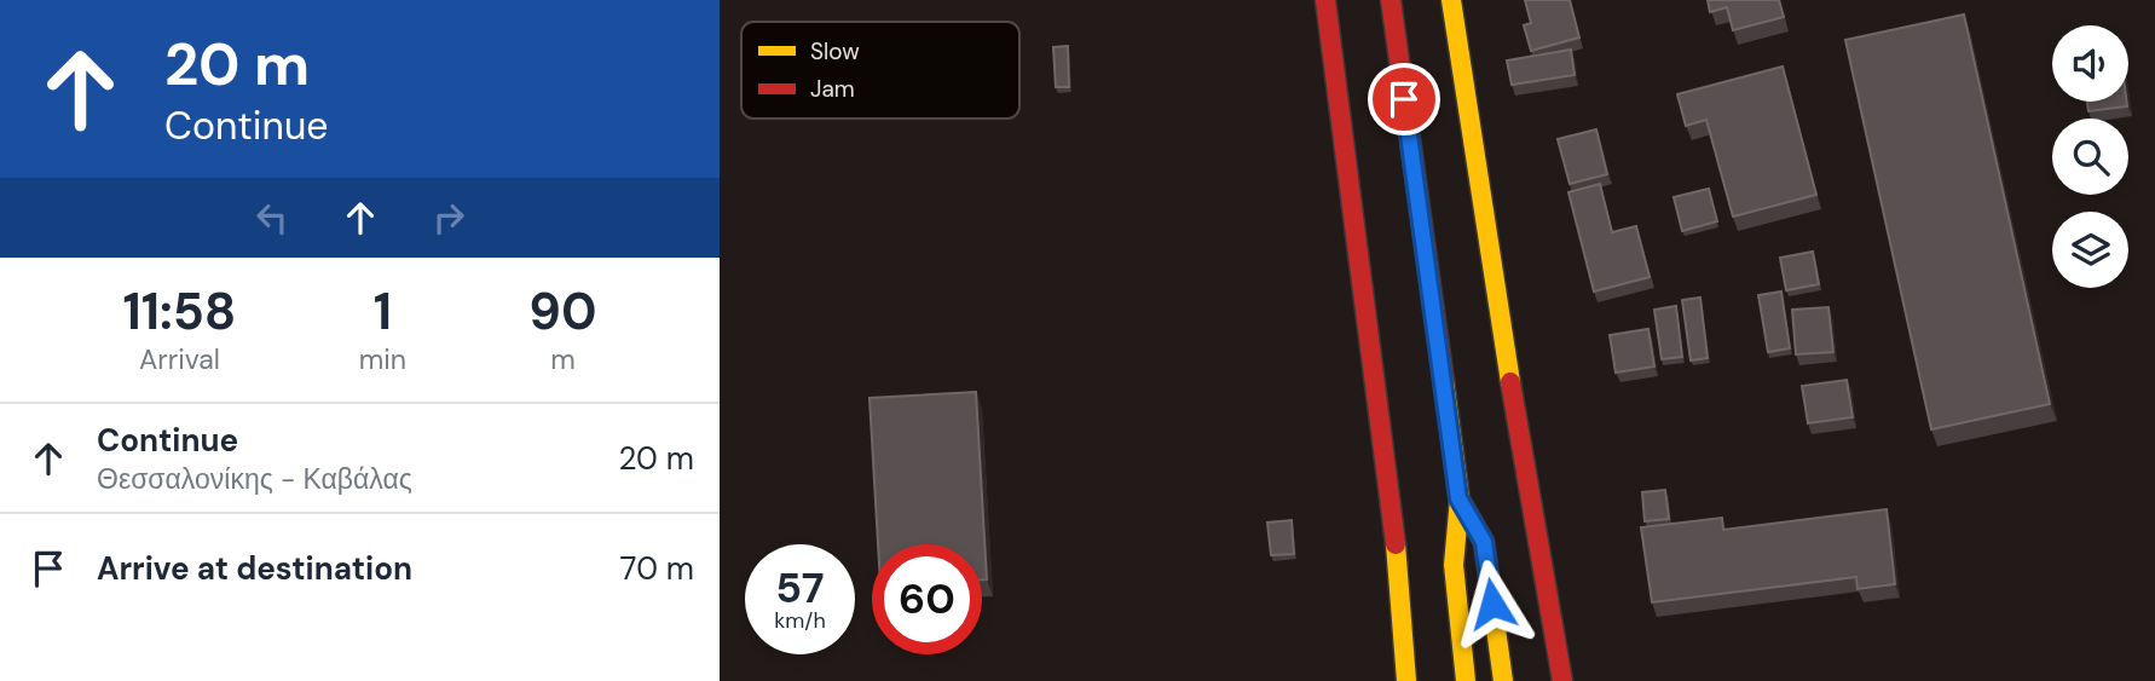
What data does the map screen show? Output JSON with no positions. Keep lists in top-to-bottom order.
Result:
{
  "legend": ["Slow", "Jam"],
  "page": {
    "turn": ["20 m", "Continue"],
    "eta": [
      "11:58",
      "Arrival",
      "1",
      "min",
      "90",
      "m"
    ],
    "list": [
      {
        "name": "Continue",
        "note": "Θεσσαλονίκης - Καβάλας",
        "value": "20 m"
      },
      {
        "name": "Arrive at destination",
        "value": "70 m"
      }
    ],
    "speed": "57 km/h",
    "limit": "60"
  }
}
